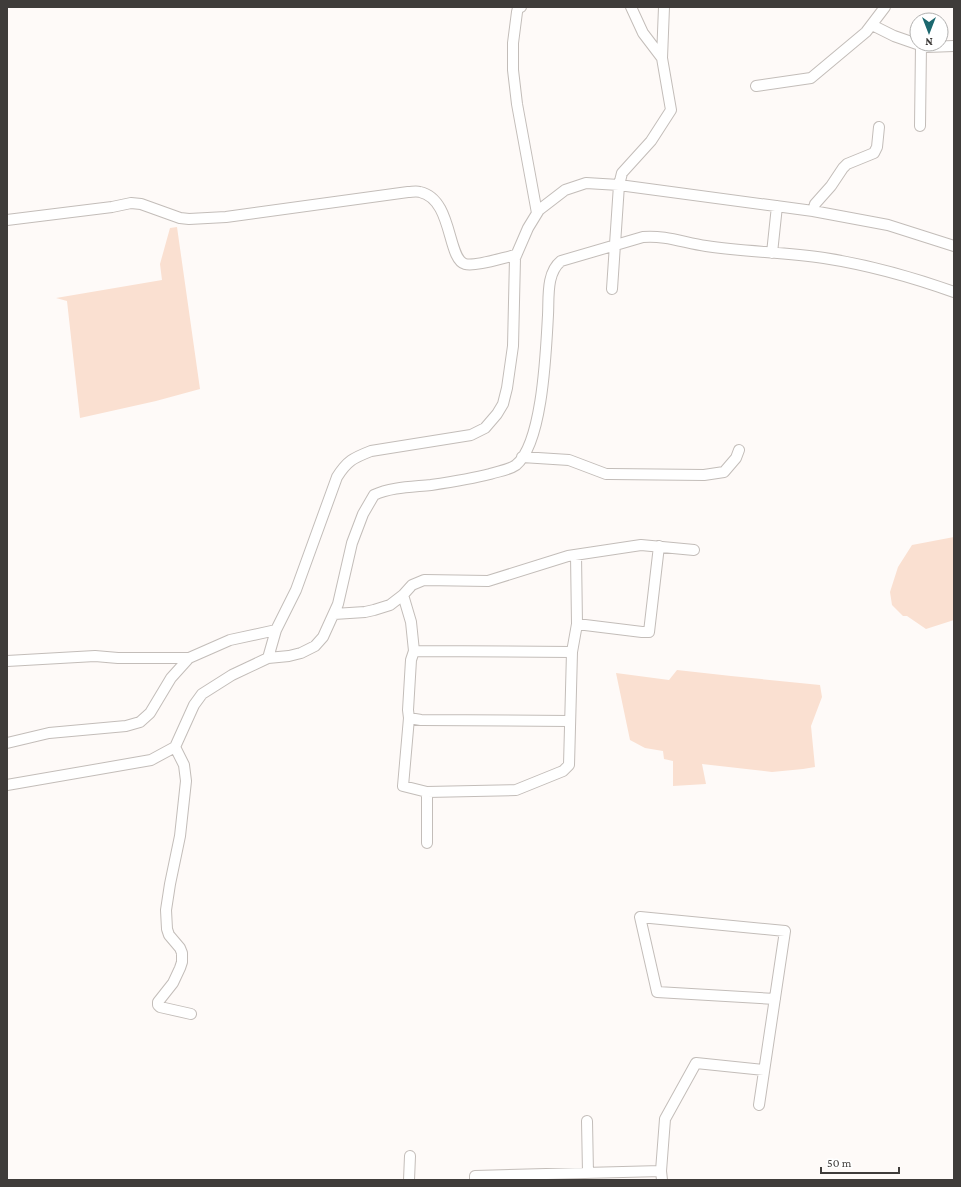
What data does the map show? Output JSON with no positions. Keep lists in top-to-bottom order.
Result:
{
  "scale_bar": "50 m",
  "north": "bottom"
}
